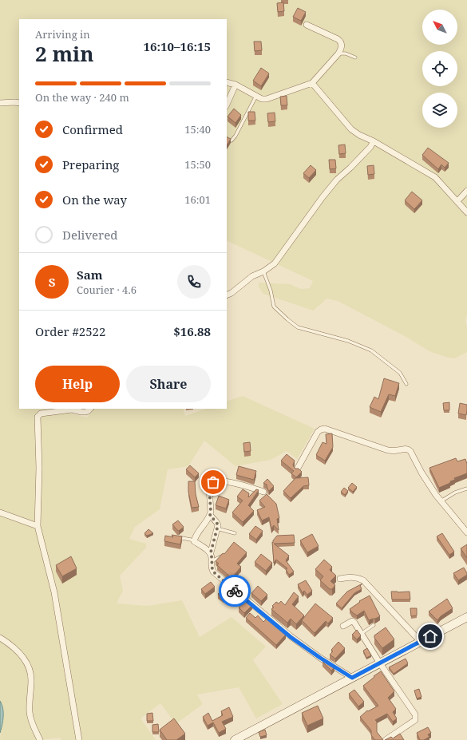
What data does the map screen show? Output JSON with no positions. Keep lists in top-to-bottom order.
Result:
{
  "north": "top left",
  "page": {
    "heading": ["2 min", "Arriving in", "16:10–16:15"],
    "panel": [
      "Sam",
      "Courier · 4.6",
      "Order #2522",
      "$16.88"
    ],
    "bar": "On the way · 240 m",
    "list": [
      ["Confirmed", "15:40"],
      ["Preparing", "15:50"],
      ["On the way", "16:01"],
      "Delivered"
    ],
    "round": "S",
    "buttons": ["Help", "Share"]
  }
}
